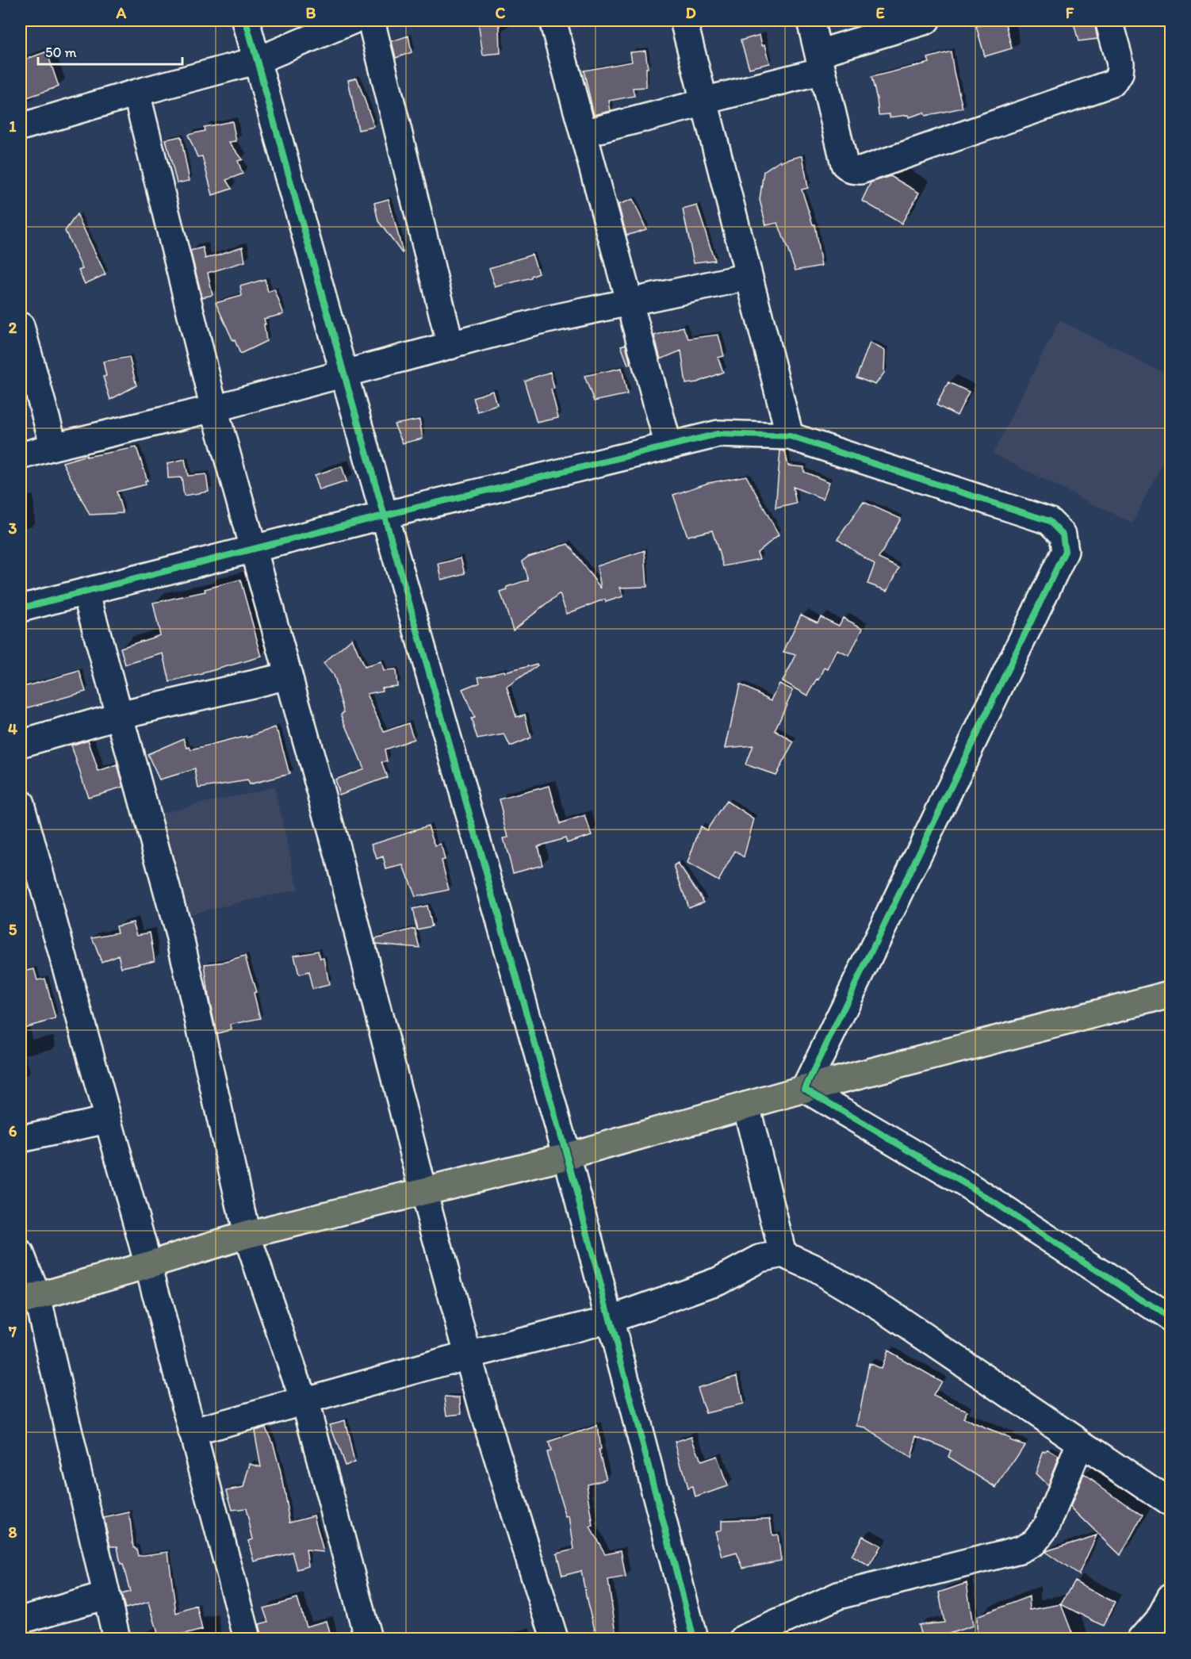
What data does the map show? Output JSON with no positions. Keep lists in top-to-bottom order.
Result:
{
  "scale_bar": "50 m",
  "grid": {
    "columns": [
      "A",
      "B",
      "C",
      "D",
      "E",
      "F"
    ],
    "rows": [
      "1",
      "2",
      "3",
      "4",
      "5",
      "6",
      "7",
      "8"
    ]
  }
}
